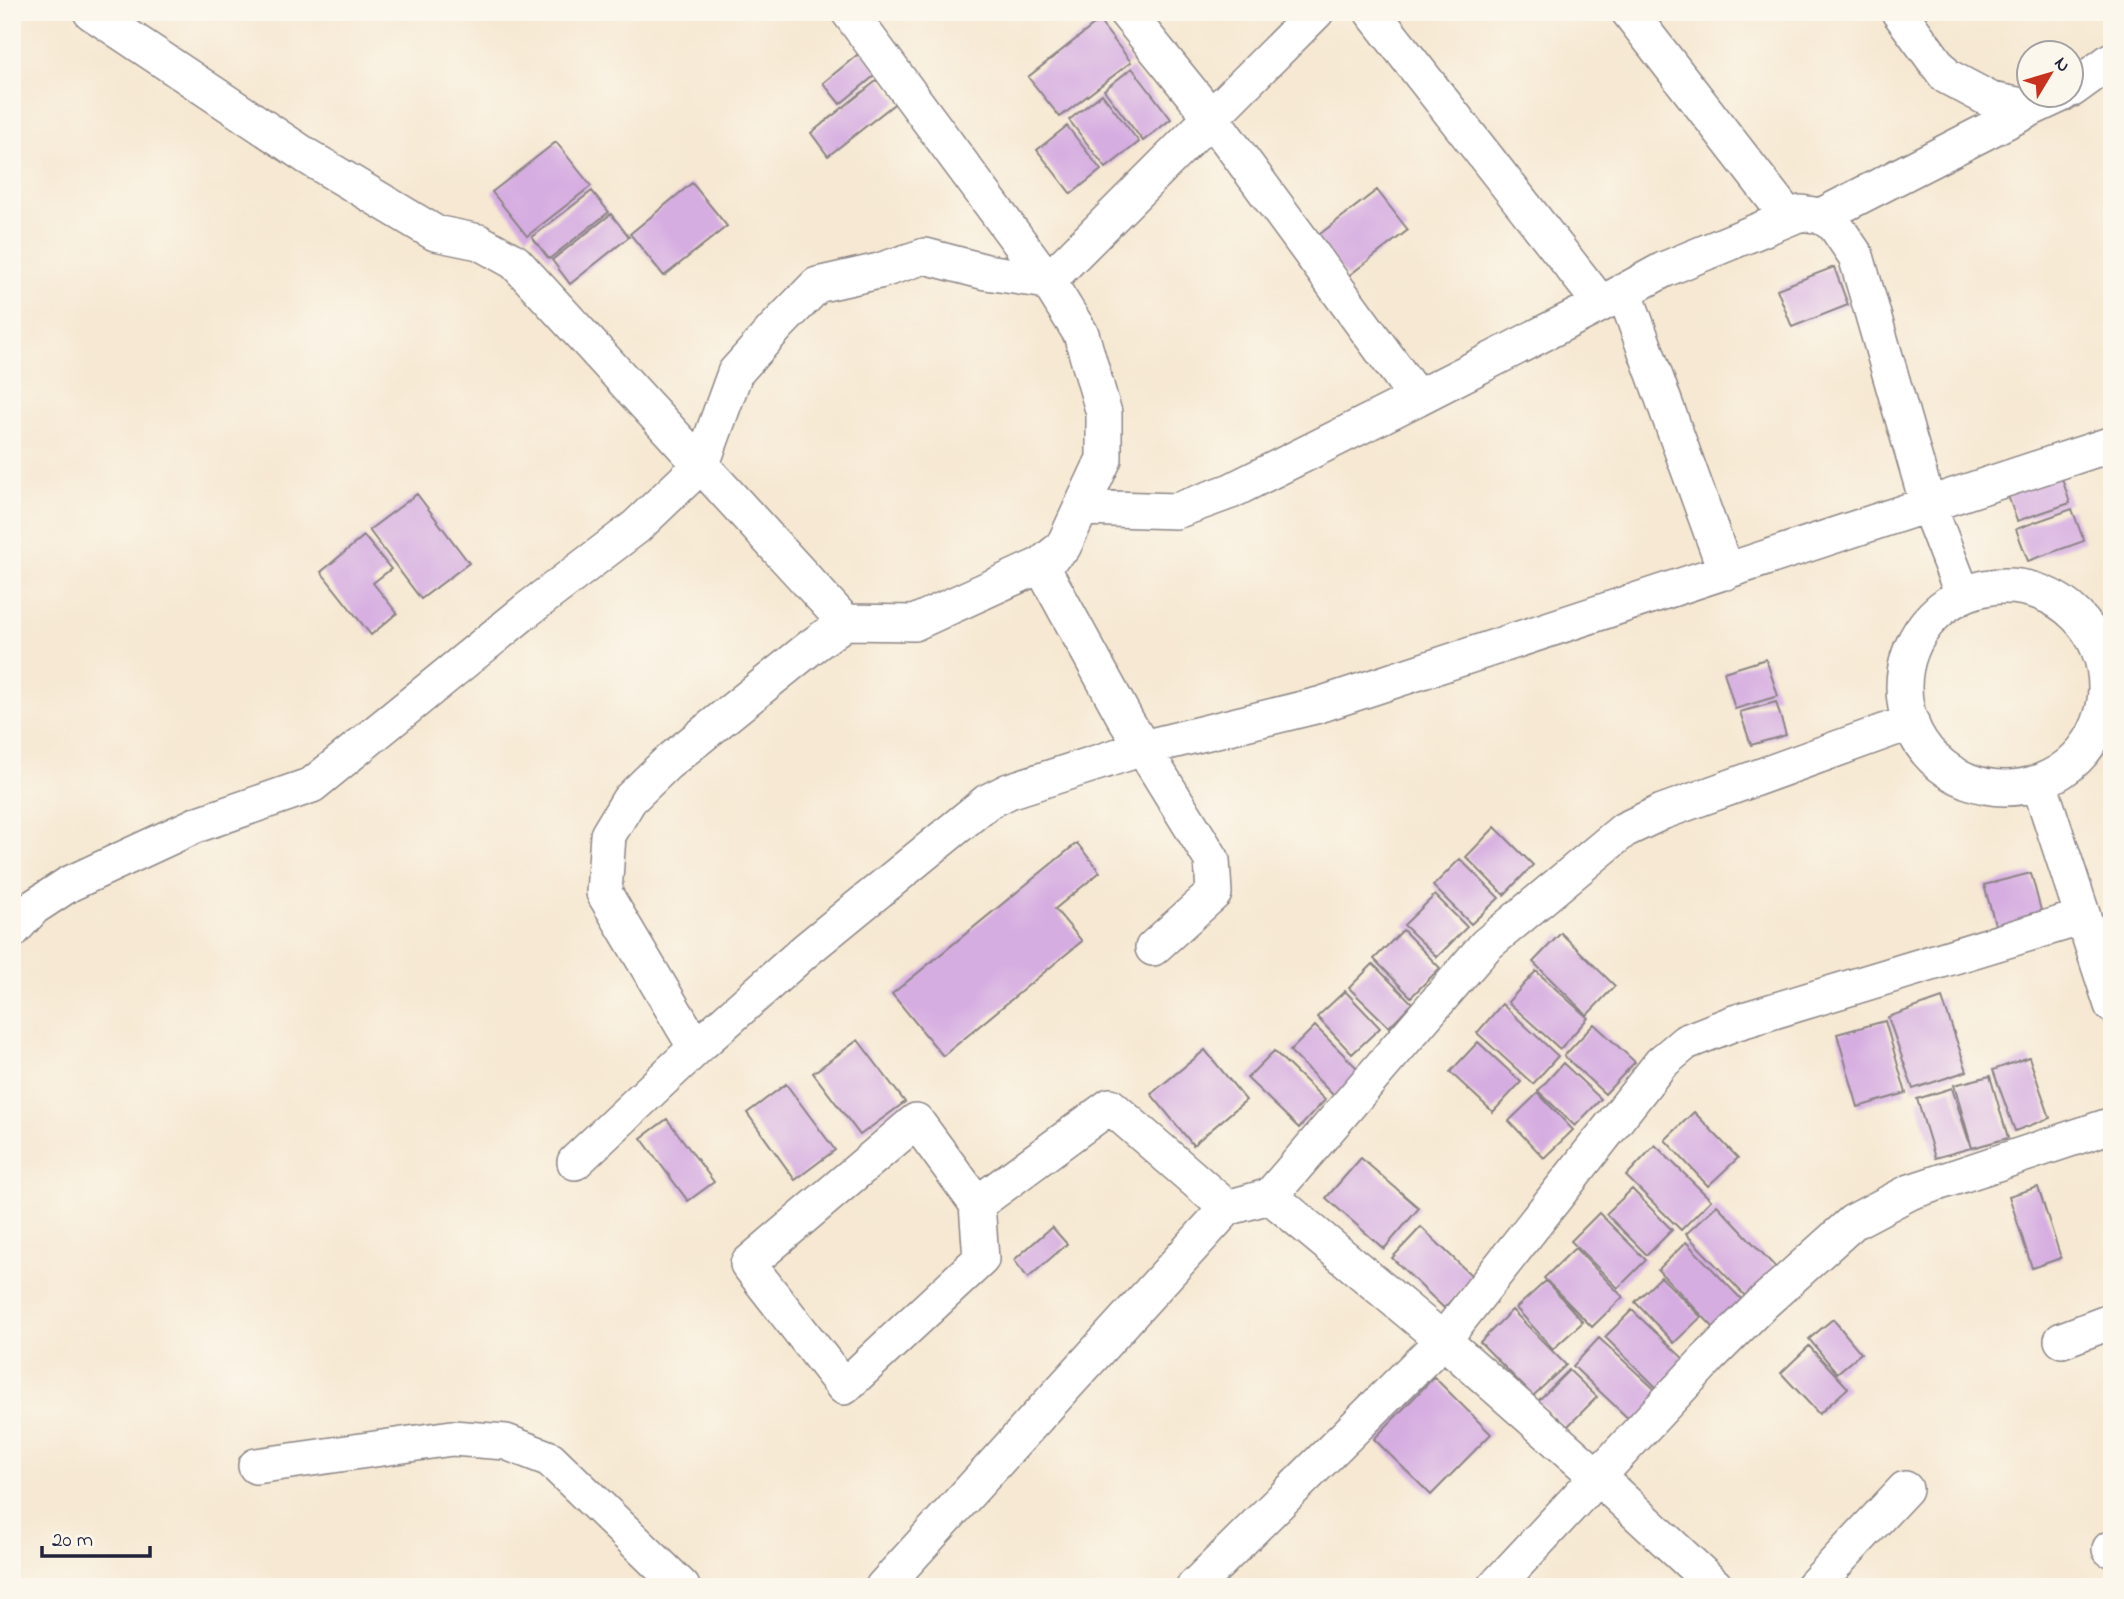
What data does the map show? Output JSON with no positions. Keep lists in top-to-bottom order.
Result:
{
  "scale_bar": "20 m",
  "north": "top right"
}
